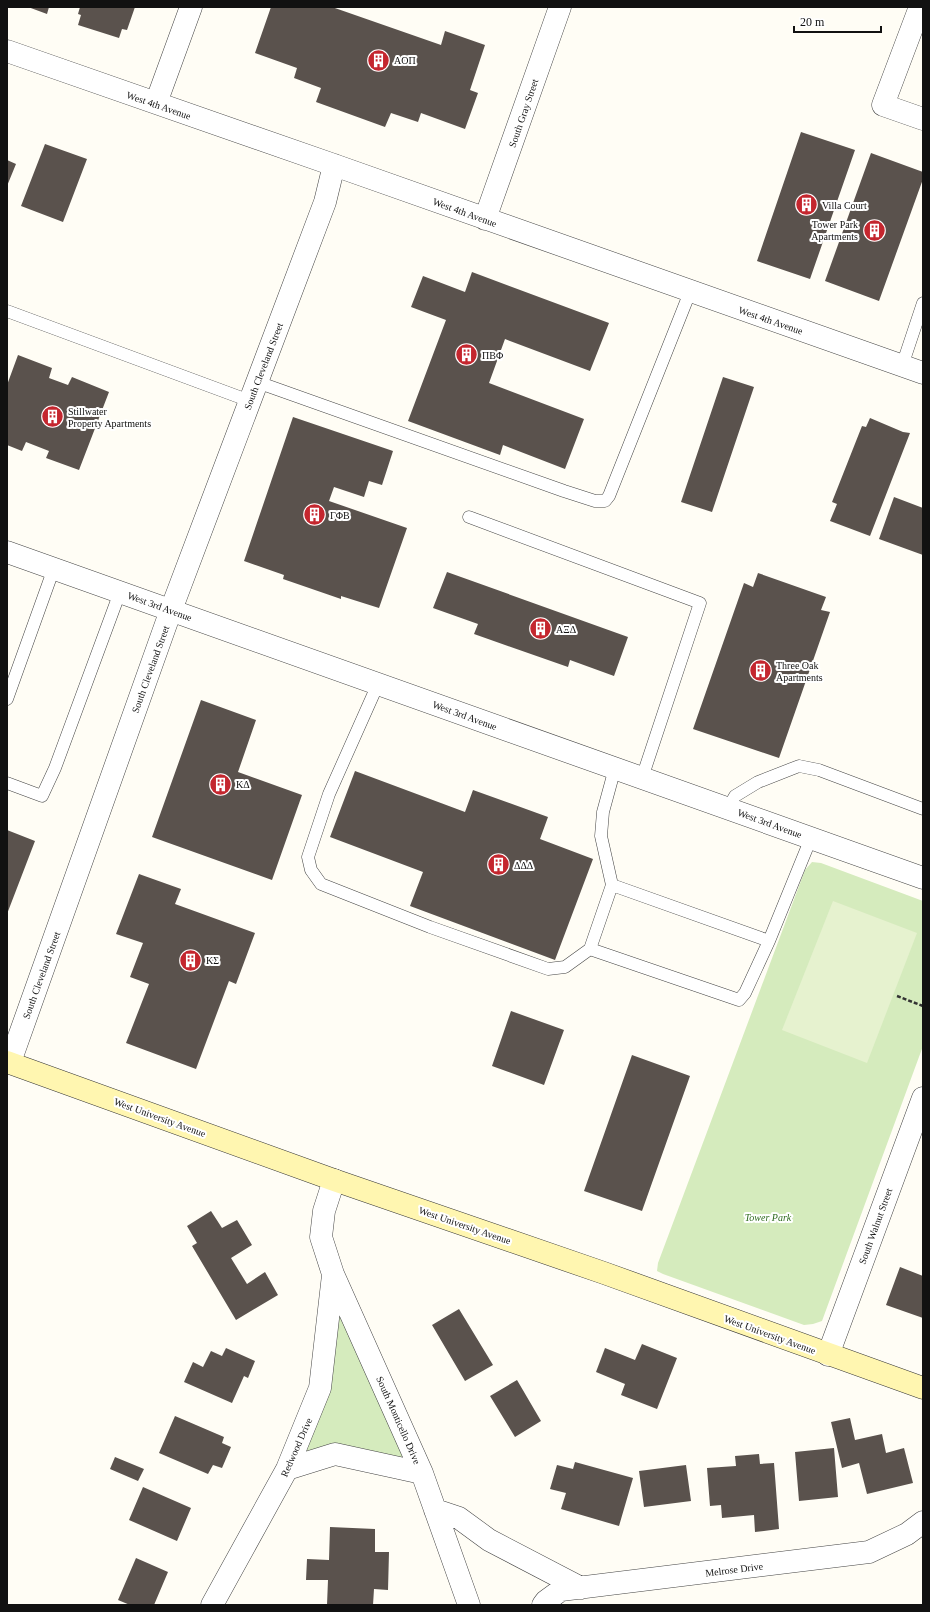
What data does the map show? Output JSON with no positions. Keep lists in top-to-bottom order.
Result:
{
  "streets": {
    "street": [
      "West 4th Avenue",
      "South Gray Street",
      "South Cleveland Street",
      "West 3rd Avenue",
      "West University Avenue",
      "South Walnut Street",
      "South Monticello Drive",
      "Redwood Drive",
      "Melrose Drive"
    ]
  },
  "crossings": [
    ["West 4th Avenue", "South Gray Street"],
    ["West 4th Avenue", "South Cleveland Street"],
    ["South Cleveland Street", "West 3rd Avenue"],
    ["South Cleveland Street", "West University Avenue"],
    ["West University Avenue", "South Walnut Street"],
    ["West University Avenue", "South Monticello Drive"],
    ["South Monticello Drive", "Redwood Drive"]
  ],
  "parks": ["Tower Park"],
  "places": {
    "building": [
      "AOΠ",
      "Villa Court",
      "Tower Park Apartments",
      "ΠΒΦ",
      "Stillwater Property Apartments",
      "ΓΦΒ",
      "ΑΞΔ",
      "Three Oak Apartments",
      "ΚΔ",
      "ΔΔΔ",
      "KΣ"
    ]
  },
  "scale_bar": "20 m"
}
